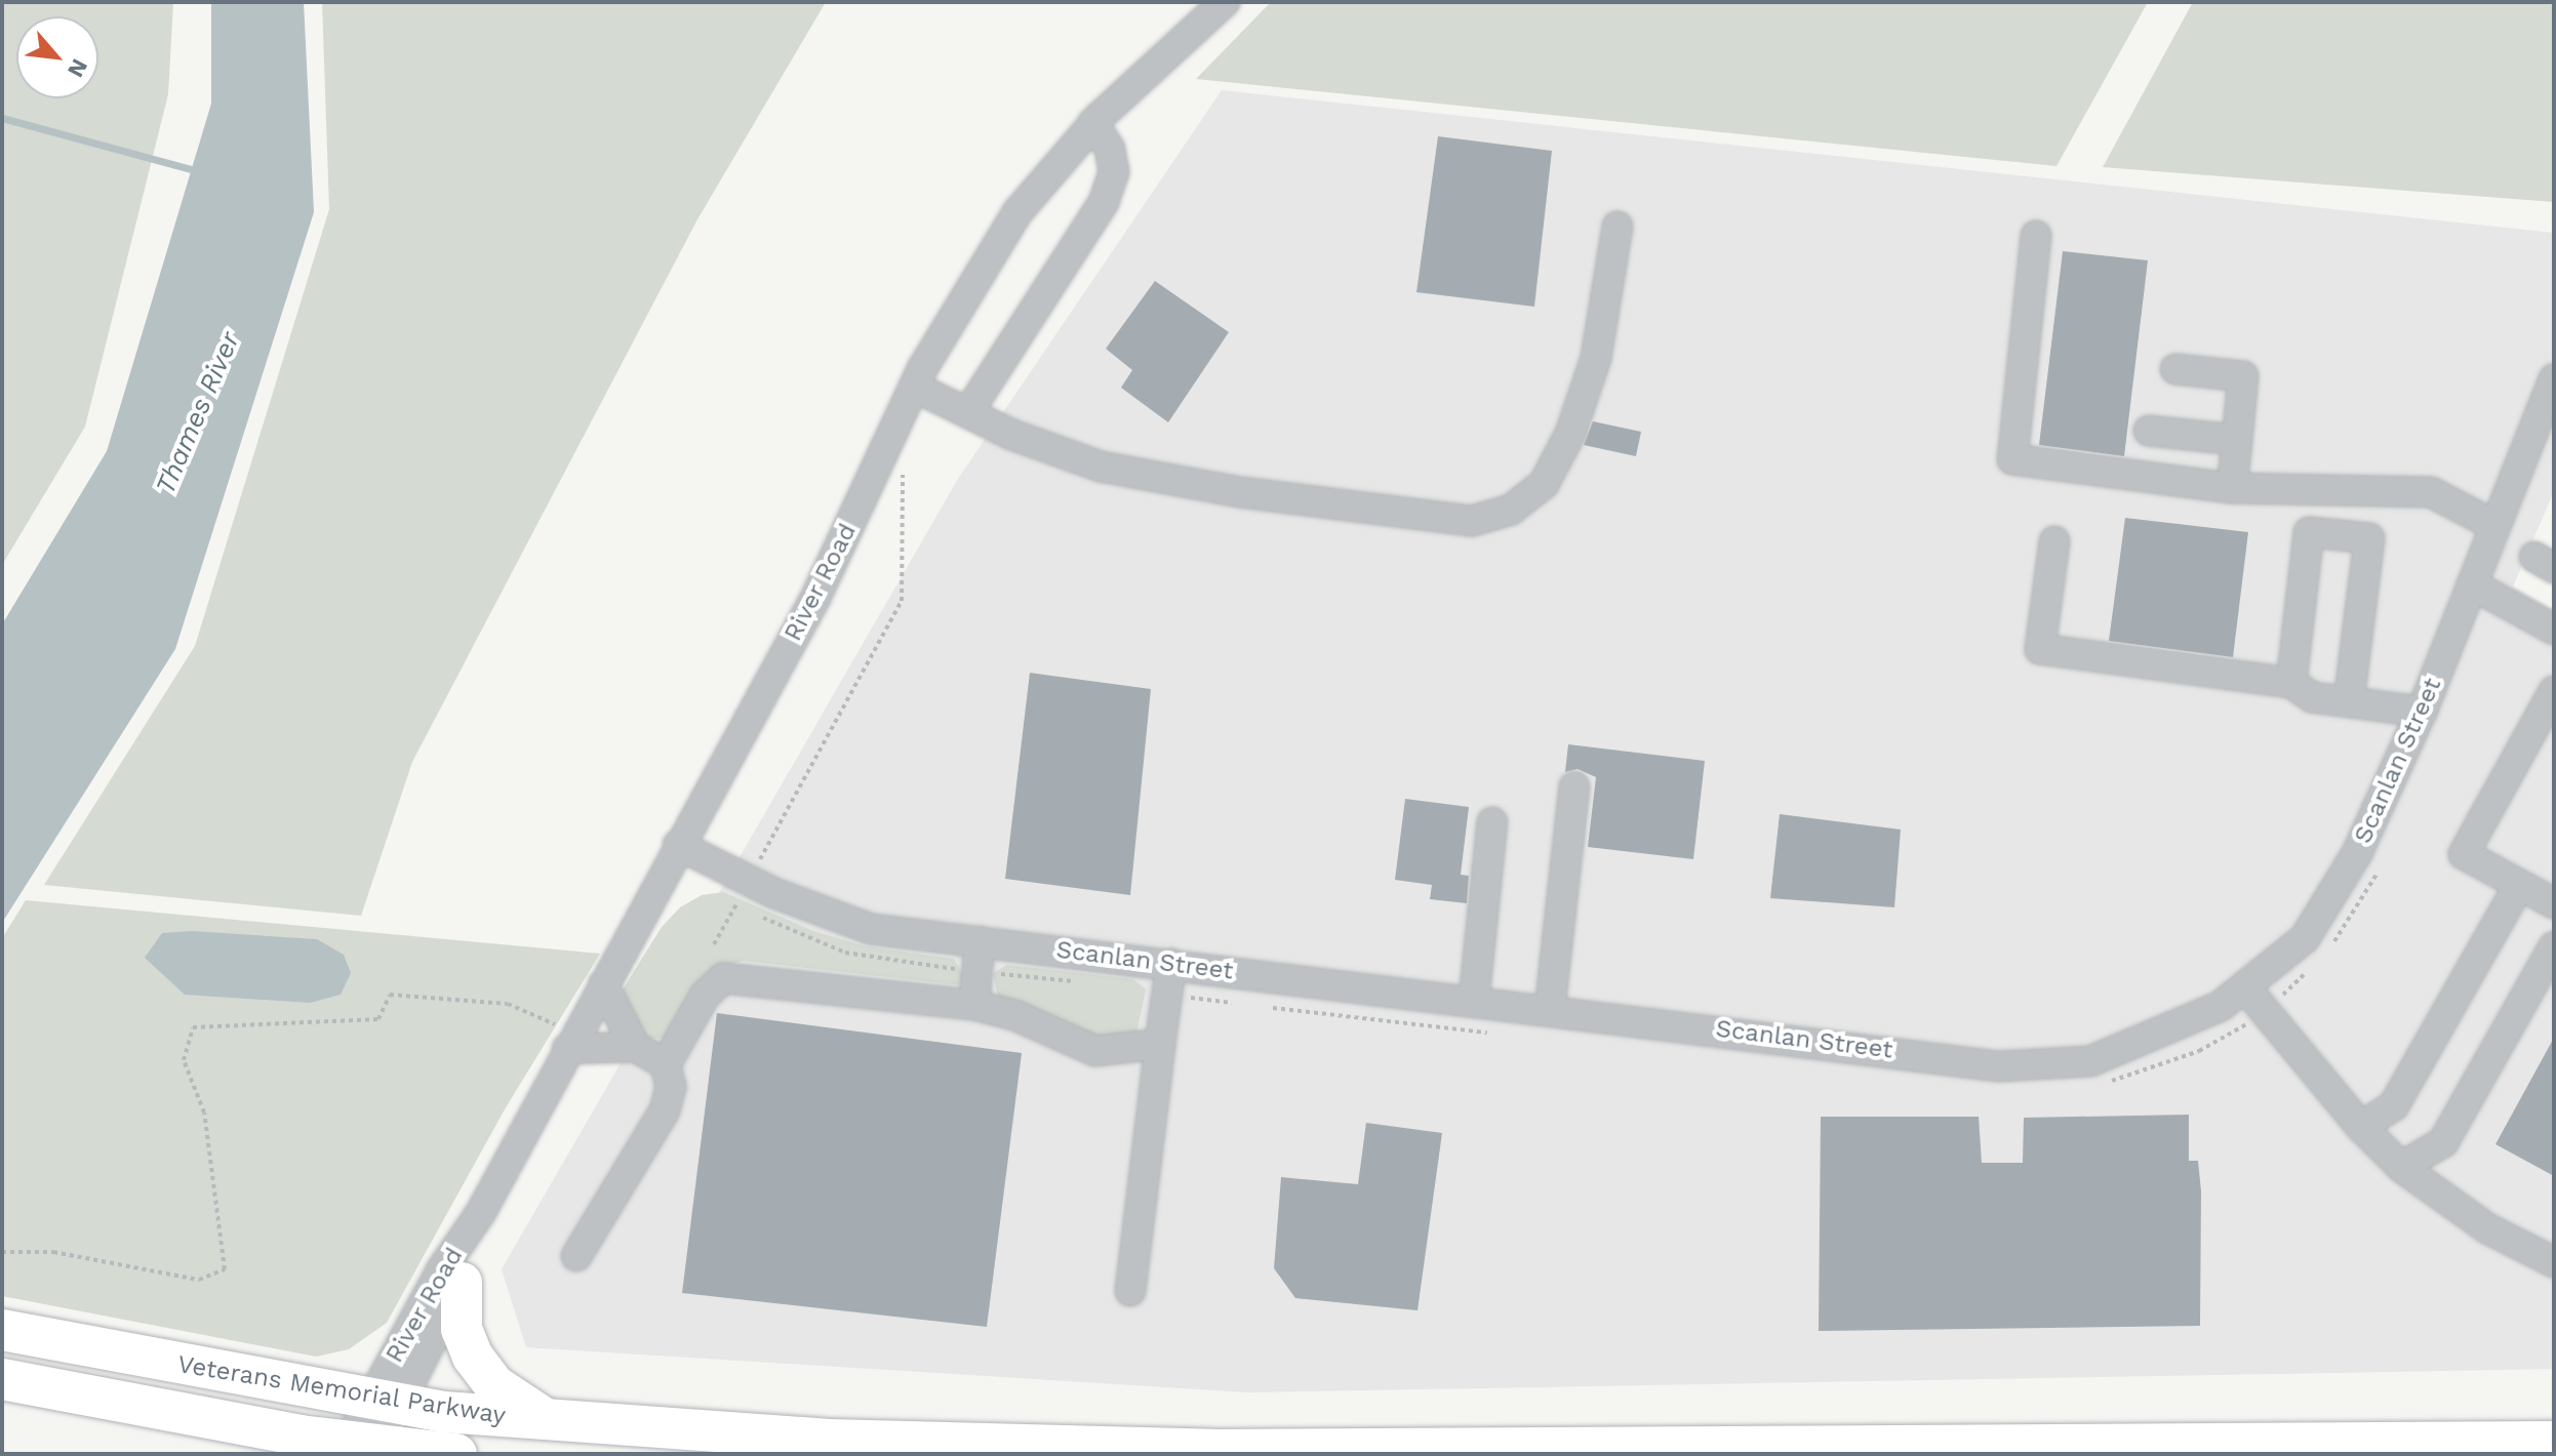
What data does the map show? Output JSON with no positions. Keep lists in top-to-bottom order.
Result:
{
  "streets": {
    "highway": ["Veterans Memorial Parkway"],
    "street": ["River Road", "Scanlan Street"]
  },
  "crossings": [
    ["River Road", "Scanlan Street"],
    ["River Road", "Veterans Memorial Parkway"]
  ],
  "water": ["Thames River"],
  "north": "bottom right"
}
